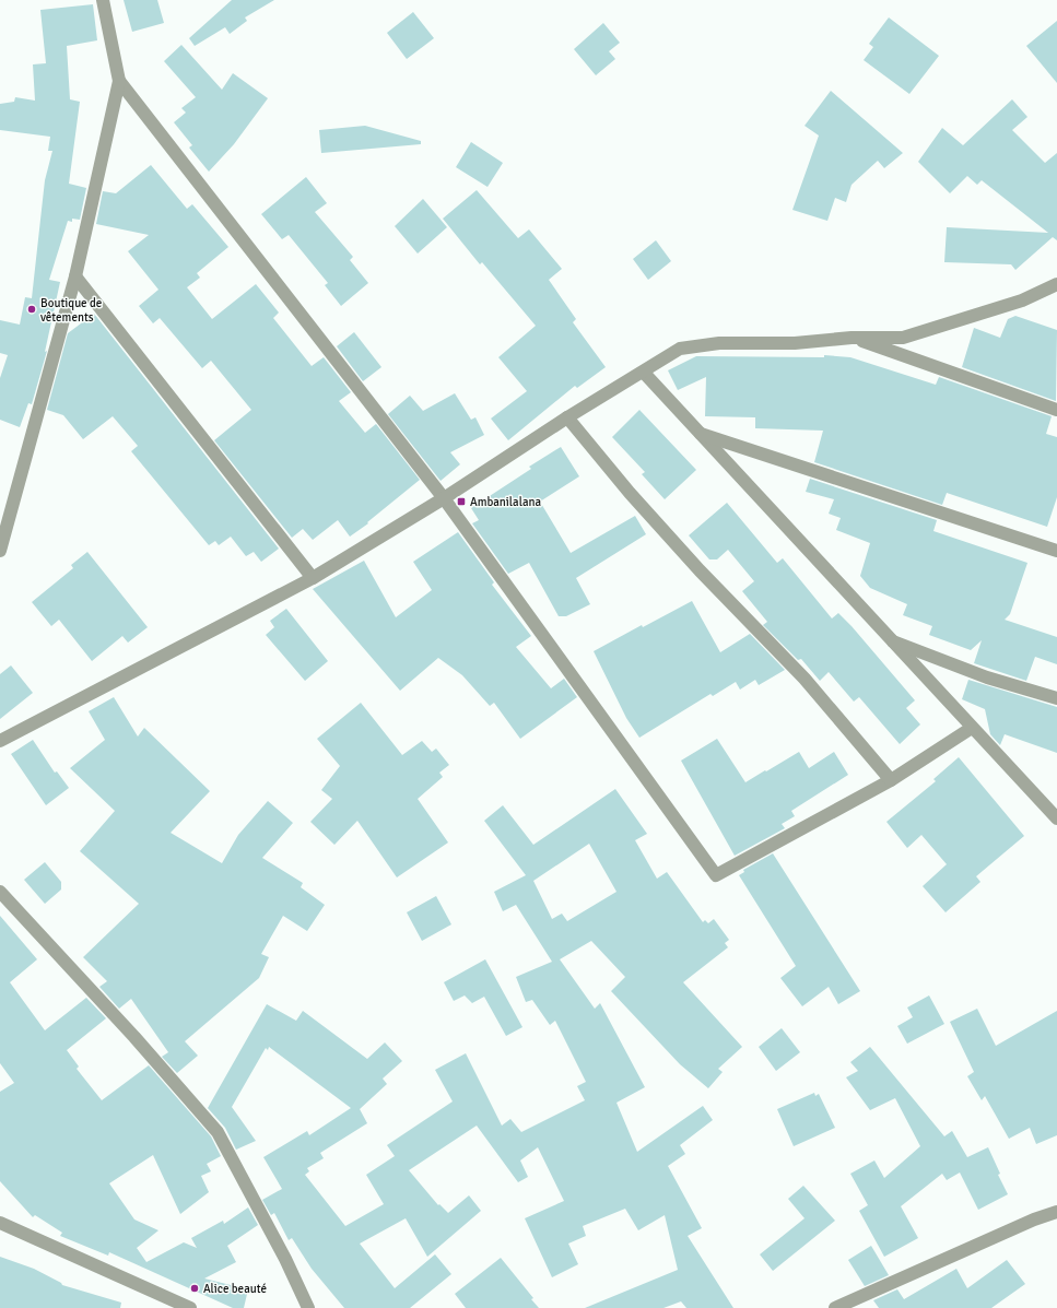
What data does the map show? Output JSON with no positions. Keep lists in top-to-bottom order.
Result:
{
  "places": {
    "other": ["Boutique de vêtements", "Alice beauté"],
    "transit": ["Ambanilalana"]
  }
}
